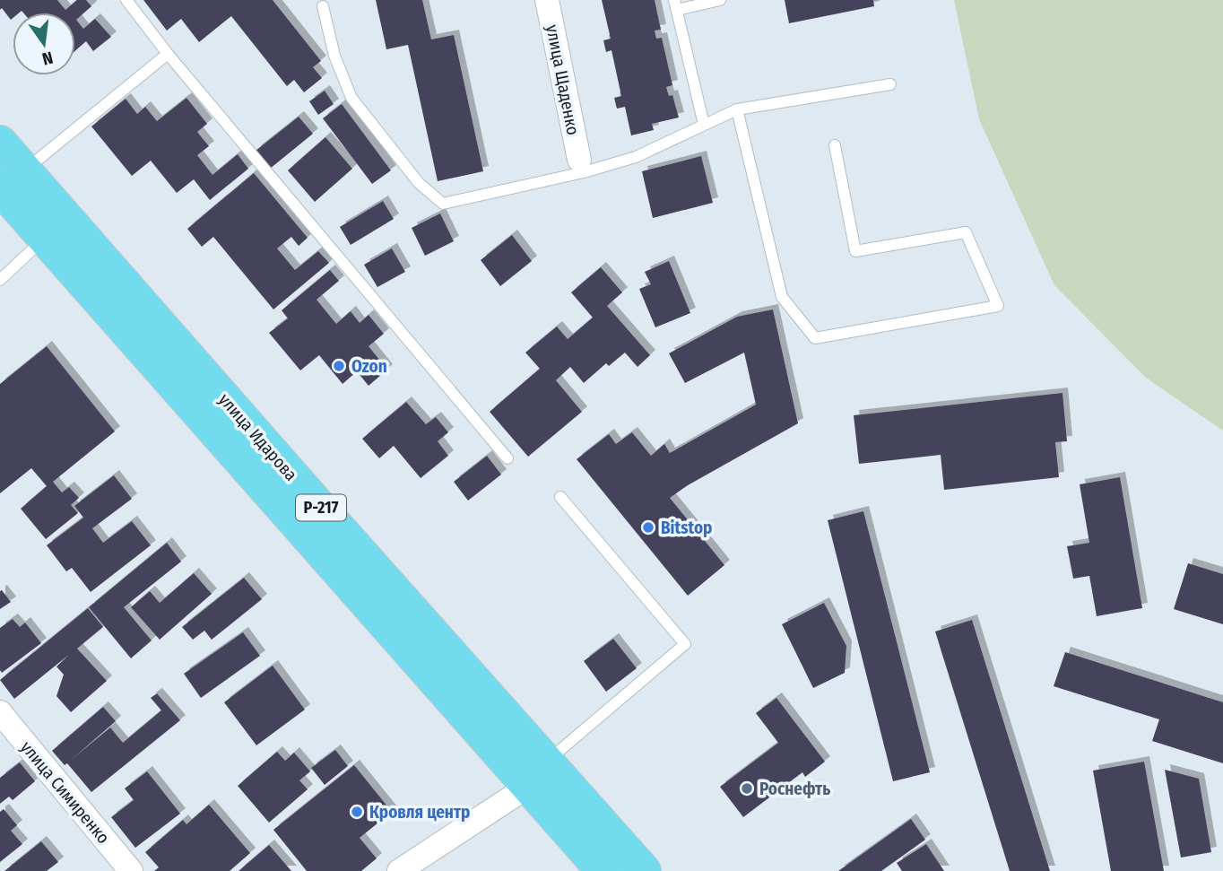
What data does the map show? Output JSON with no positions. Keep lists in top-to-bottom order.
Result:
{
  "streets": {
    "main road": ["улица Идарова", "Р-217"],
    "street": ["улица Щаденко", "улица Симиренко"]
  },
  "places": [
    "Ozon",
    "Bitstop",
    "Роснефть",
    "Кровля центр"
  ],
  "north": "bottom"
}
